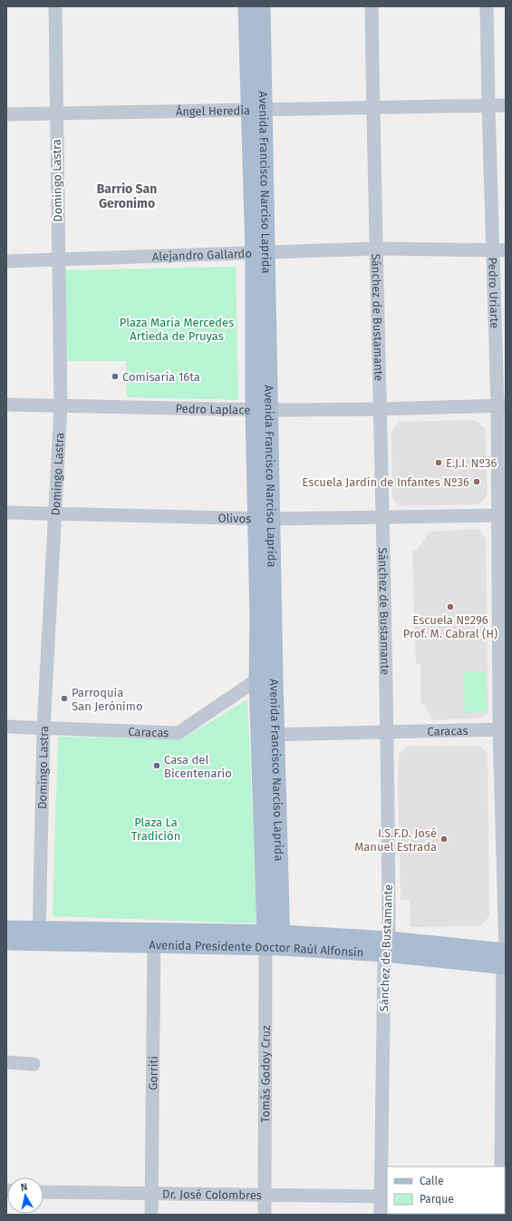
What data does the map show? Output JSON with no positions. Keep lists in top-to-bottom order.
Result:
{
  "streets": {
    "main road": ["Avenida Francisco Narciso Laprida", "Avenida Presidente Doctor Raúl Alfonsín"],
    "street": [
      "Ángel Heredia",
      "Domingo Lastra",
      "Alejandro Gallardo",
      "Pedro Uriarte",
      "Sánchez de Bustamante",
      "Pedro Laplace",
      "Olivos",
      "Caracas",
      "Gorriti",
      "Tomás Godoy Cruz",
      "Dr. José Colombres"
    ]
  },
  "crossings": [
    ["Ángel Heredia", "Domingo Lastra"],
    ["Ángel Heredia", "Avenida Francisco Narciso Laprida"],
    ["Ángel Heredia", "Pedro Uriarte"],
    ["Ángel Heredia", "Sánchez de Bustamante"],
    ["Domingo Lastra", "Alejandro Gallardo"],
    ["Domingo Lastra", "Pedro Laplace"],
    ["Domingo Lastra", "Olivos"],
    ["Domingo Lastra", "Caracas"],
    ["Domingo Lastra", "Avenida Presidente Doctor Raúl Alfonsín"],
    ["Avenida Francisco Narciso Laprida", "Alejandro Gallardo"],
    ["Avenida Francisco Narciso Laprida", "Pedro Laplace"],
    ["Avenida Francisco Narciso Laprida", "Olivos"],
    ["Avenida Francisco Narciso Laprida", "Caracas"],
    ["Avenida Francisco Narciso Laprida", "Avenida Presidente Doctor Raúl Alfonsín"],
    ["Avenida Francisco Narciso Laprida", "Tomás Godoy Cruz"],
    ["Alejandro Gallardo", "Pedro Uriarte"],
    ["Alejandro Gallardo", "Sánchez de Bustamante"],
    ["Pedro Uriarte", "Pedro Laplace"],
    ["Pedro Uriarte", "Olivos"],
    ["Pedro Uriarte", "Caracas"],
    ["Pedro Uriarte", "Avenida Presidente Doctor Raúl Alfonsín"],
    ["Sánchez de Bustamante", "Pedro Laplace"],
    ["Sánchez de Bustamante", "Olivos"],
    ["Sánchez de Bustamante", "Caracas"],
    ["Sánchez de Bustamante", "Avenida Presidente Doctor Raúl Alfonsín"],
    ["Sánchez de Bustamante", "Dr. José Colombres"],
    ["Avenida Presidente Doctor Raúl Alfonsín", "Gorriti"],
    ["Avenida Presidente Doctor Raúl Alfonsín", "Tomás Godoy Cruz"],
    ["Gorriti", "Dr. José Colombres"],
    ["Tomás Godoy Cruz", "Dr. José Colombres"]
  ],
  "districts": ["Barrio San Geronimo"],
  "parks": ["Plaza María Mercedes Artieda de Pruyas", "Plaza La Tradición"],
  "places": [
    "Comisaría 16ta",
    "E.J.I. Nº36",
    "Escuela Jardín de Infantes Nº36",
    "Escuela Nº296 Prof. M. Cabral (H)",
    "Parroquia San Jerónimo",
    "Casa del Bicentenario",
    "I.S.F.D. José Manuel Estrada"
  ],
  "legend": ["Calle", "Parque"],
  "north": "top"
}
